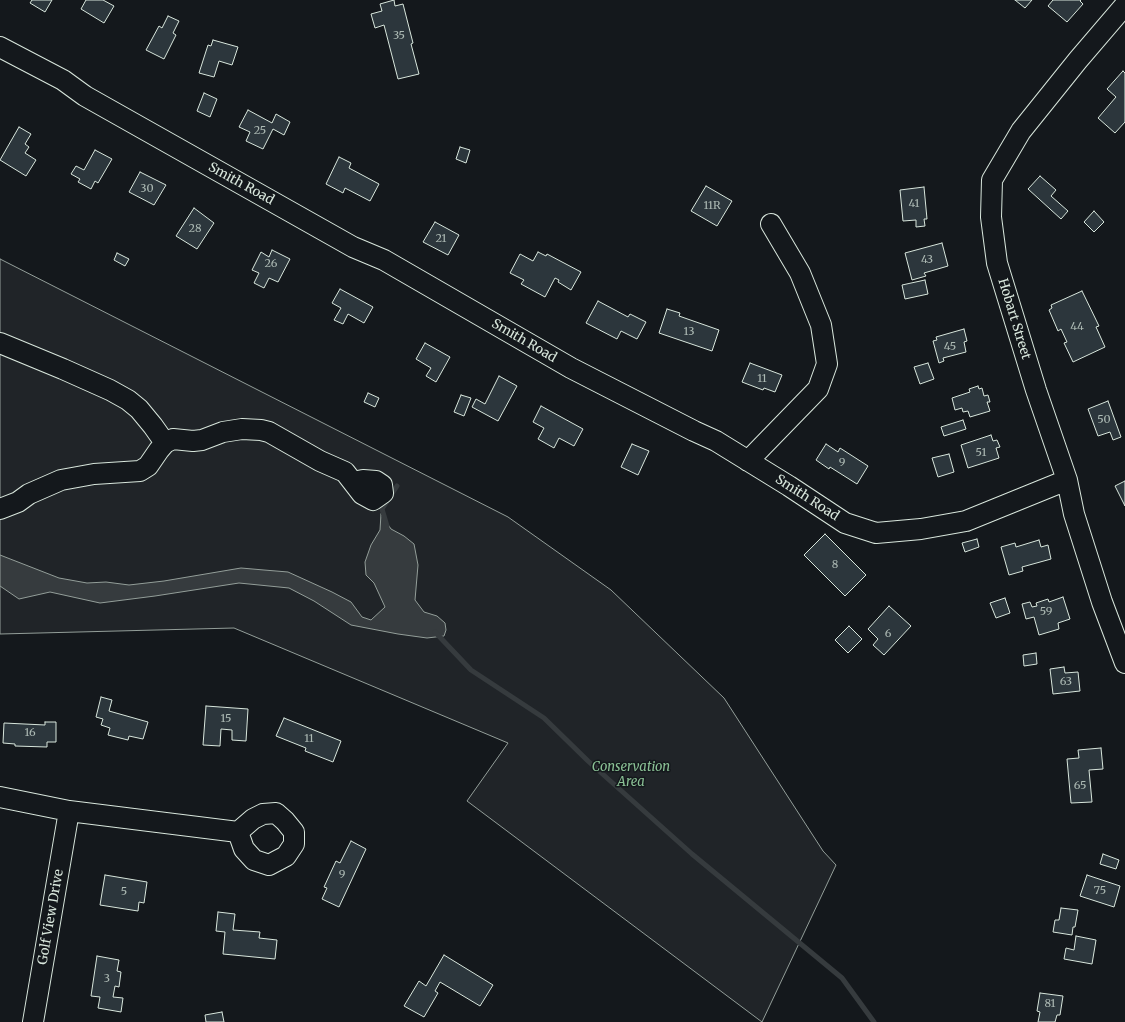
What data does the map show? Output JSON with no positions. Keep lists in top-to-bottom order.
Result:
{
  "streets": {
    "street": ["Smith Road", "Hobart Street", "Golf View Drive"]
  },
  "crossings": [
    ["Smith Road", "Hobart Street"]
  ],
  "parks": ["Conservation Area"],
  "house_numbers": [
    "35",
    "25",
    "30",
    "41",
    "11R",
    "28",
    "21",
    "43",
    "26",
    "44",
    "13",
    "45",
    "11",
    "50",
    "51",
    "9",
    "8",
    "59",
    "6",
    "63",
    "15",
    "16",
    "11",
    "65",
    "9",
    "75",
    "5",
    "3",
    "81"
  ]
}
